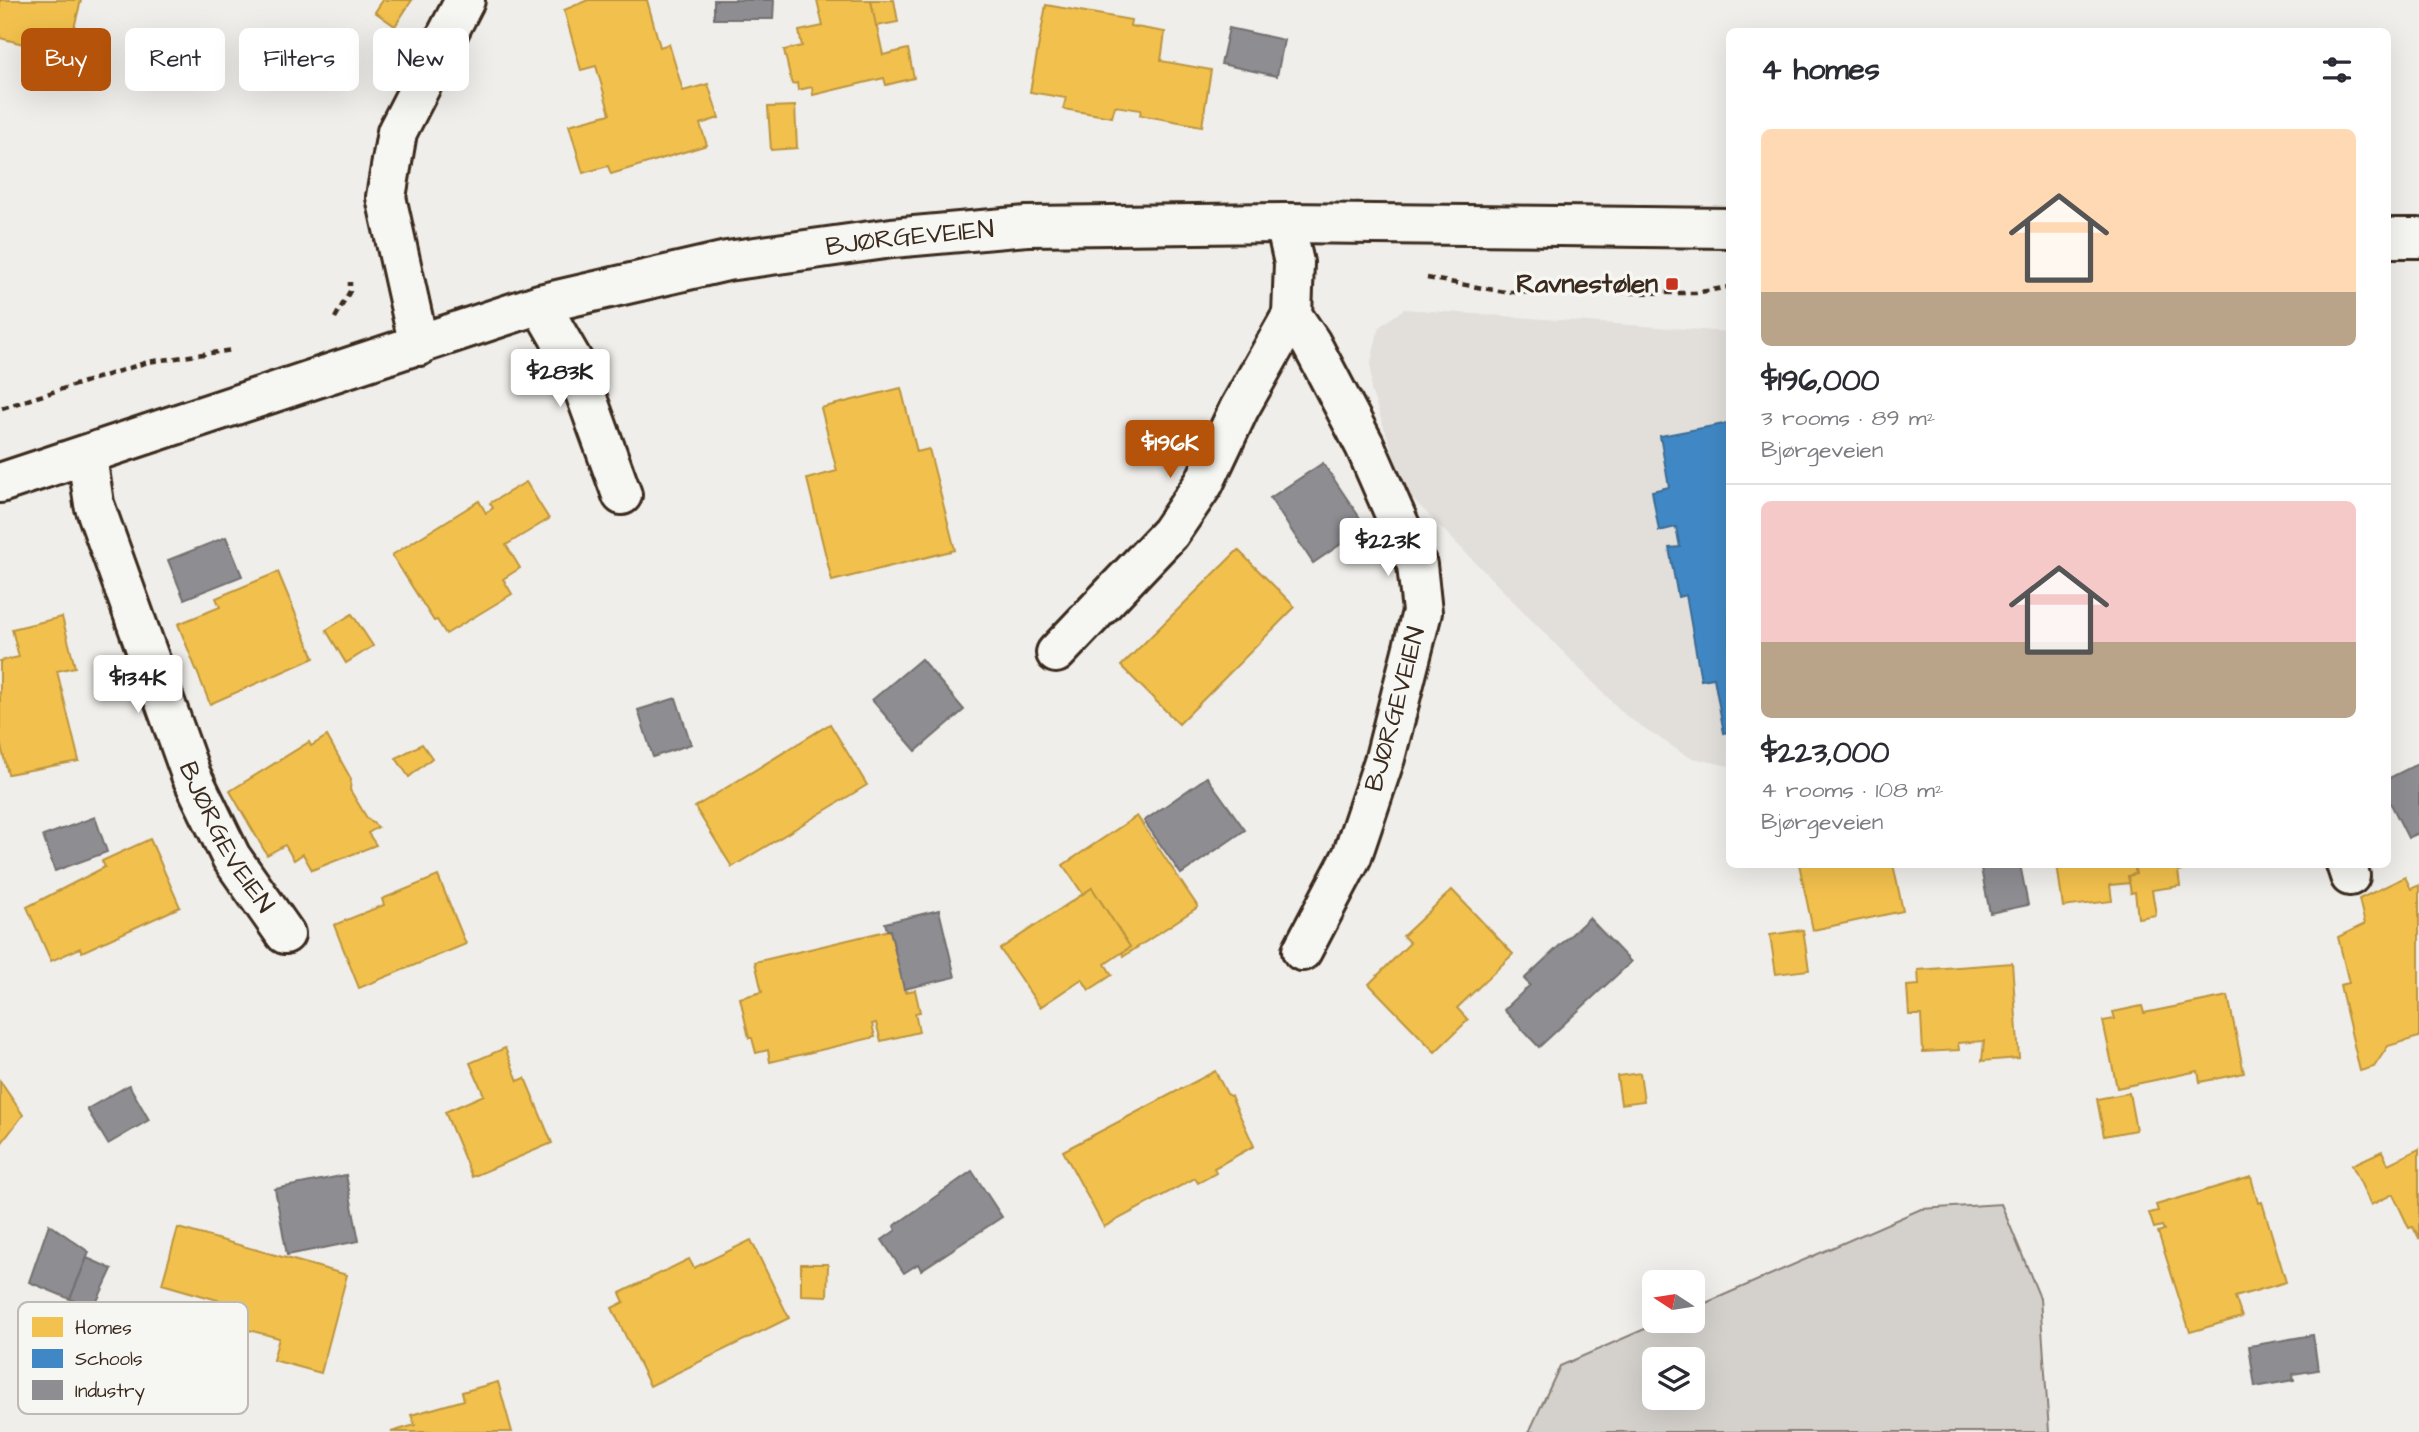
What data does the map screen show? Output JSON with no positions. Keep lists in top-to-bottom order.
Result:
{
  "streets": {
    "street": ["BJØRGEVEIEN"]
  },
  "places": {
    "transit": ["Ravnestølen"]
  },
  "legend": ["Homes", "Schools", "Industry"],
  "north": "left",
  "page": {
    "chip": [
      "Buy",
      "Rent",
      "Filters",
      "New"
    ],
    "heading": "4 homes",
    "list": [
      {
        "name": "$196,000",
        "note": "3 rooms · 89 m² · Bjørgeveien"
      },
      {
        "name": "$223,000",
        "note": "4 rooms · 108 m² · Bjørgeveien"
      }
    ],
    "price": [
      "$283K",
      "$196K",
      "$223K",
      "$134K"
    ]
  }
}
